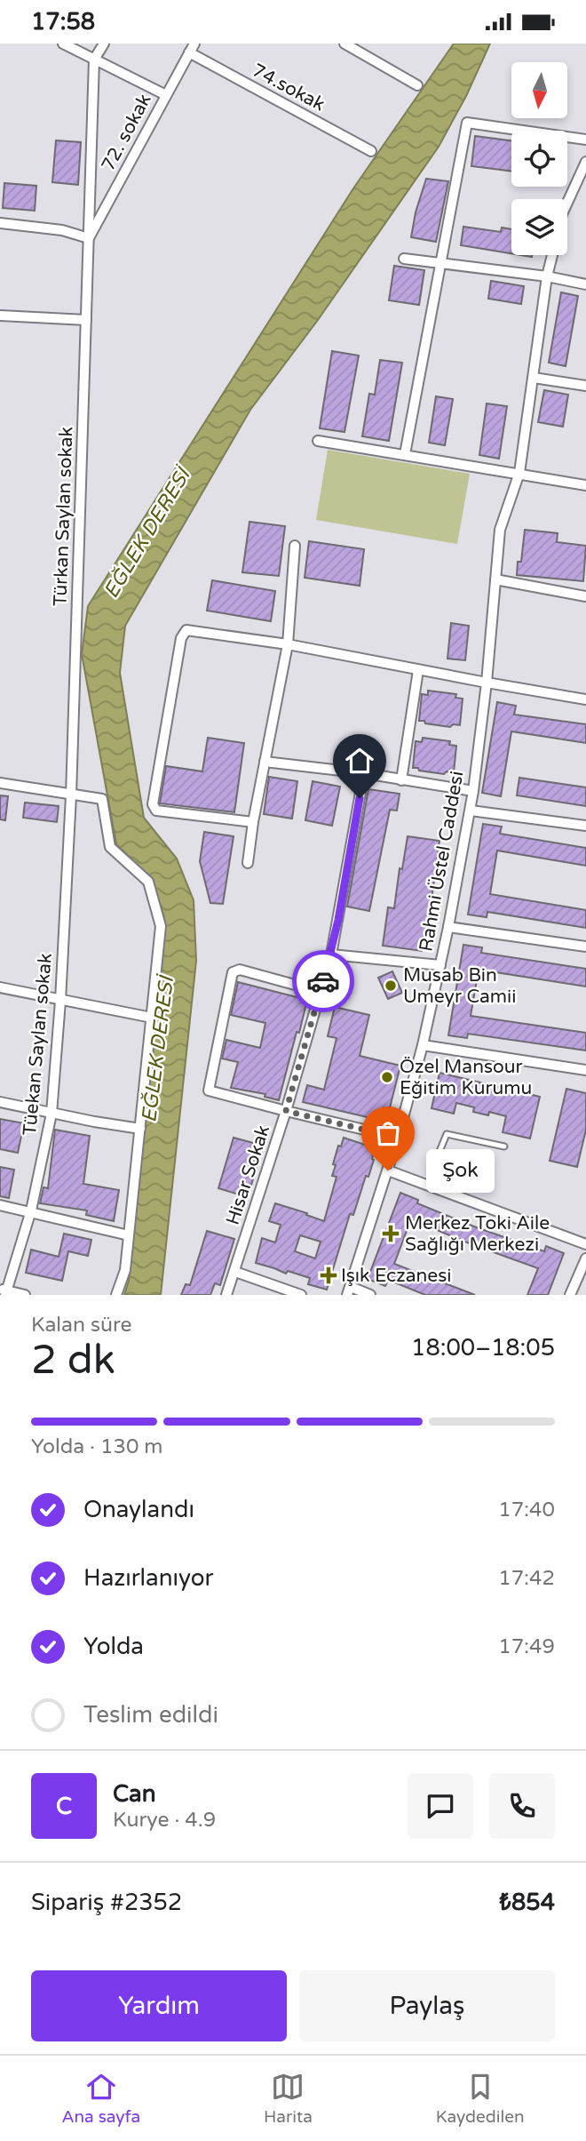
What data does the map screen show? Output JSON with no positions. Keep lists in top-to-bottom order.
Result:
{
  "streets": {
    "street": [
      "74.sokak",
      "72. sokak",
      "Türkan Saylan sokak",
      "Rahmi Üstel Caddesi",
      "Tüekan Saylan sokak",
      "Hisar Sokak"
    ]
  },
  "crossings": [
    ["74.sokak", "72. sokak"],
    ["72. sokak", "Türkan Saylan sokak"],
    ["Türkan Saylan sokak", "Tüekan Saylan sokak"]
  ],
  "water": ["EĞLEK DERESİ"],
  "places": {
    "other": ["Musab Bin Umeyr Camii", "Özel Mansour Eğitim Kurumu", "Şok"],
    "health": ["Merkez Toki Aile Sağlığı Merkezi", "Işık Eczanesi"]
  },
  "north": "bottom",
  "page": {
    "status": "17:58",
    "bubble": "Şok",
    "heading": ["2 dk", "Kalan süre", "18:00–18:05"],
    "panel": [
      "Can",
      "Kurye · 4.9",
      "Sipariş #2352",
      "₺854"
    ],
    "bar": "Yolda · 130 m",
    "list": [
      ["Onaylandı", "17:40"],
      ["Hazırlanıyor", "17:42"],
      ["Yolda", "17:49"],
      "Teslim edildi"
    ],
    "round": "C",
    "buttons": ["Yardım", "Paylaş"],
    "tabs": ["Ana sayfa", "Harita", "Kaydedilen"]
  }
}
